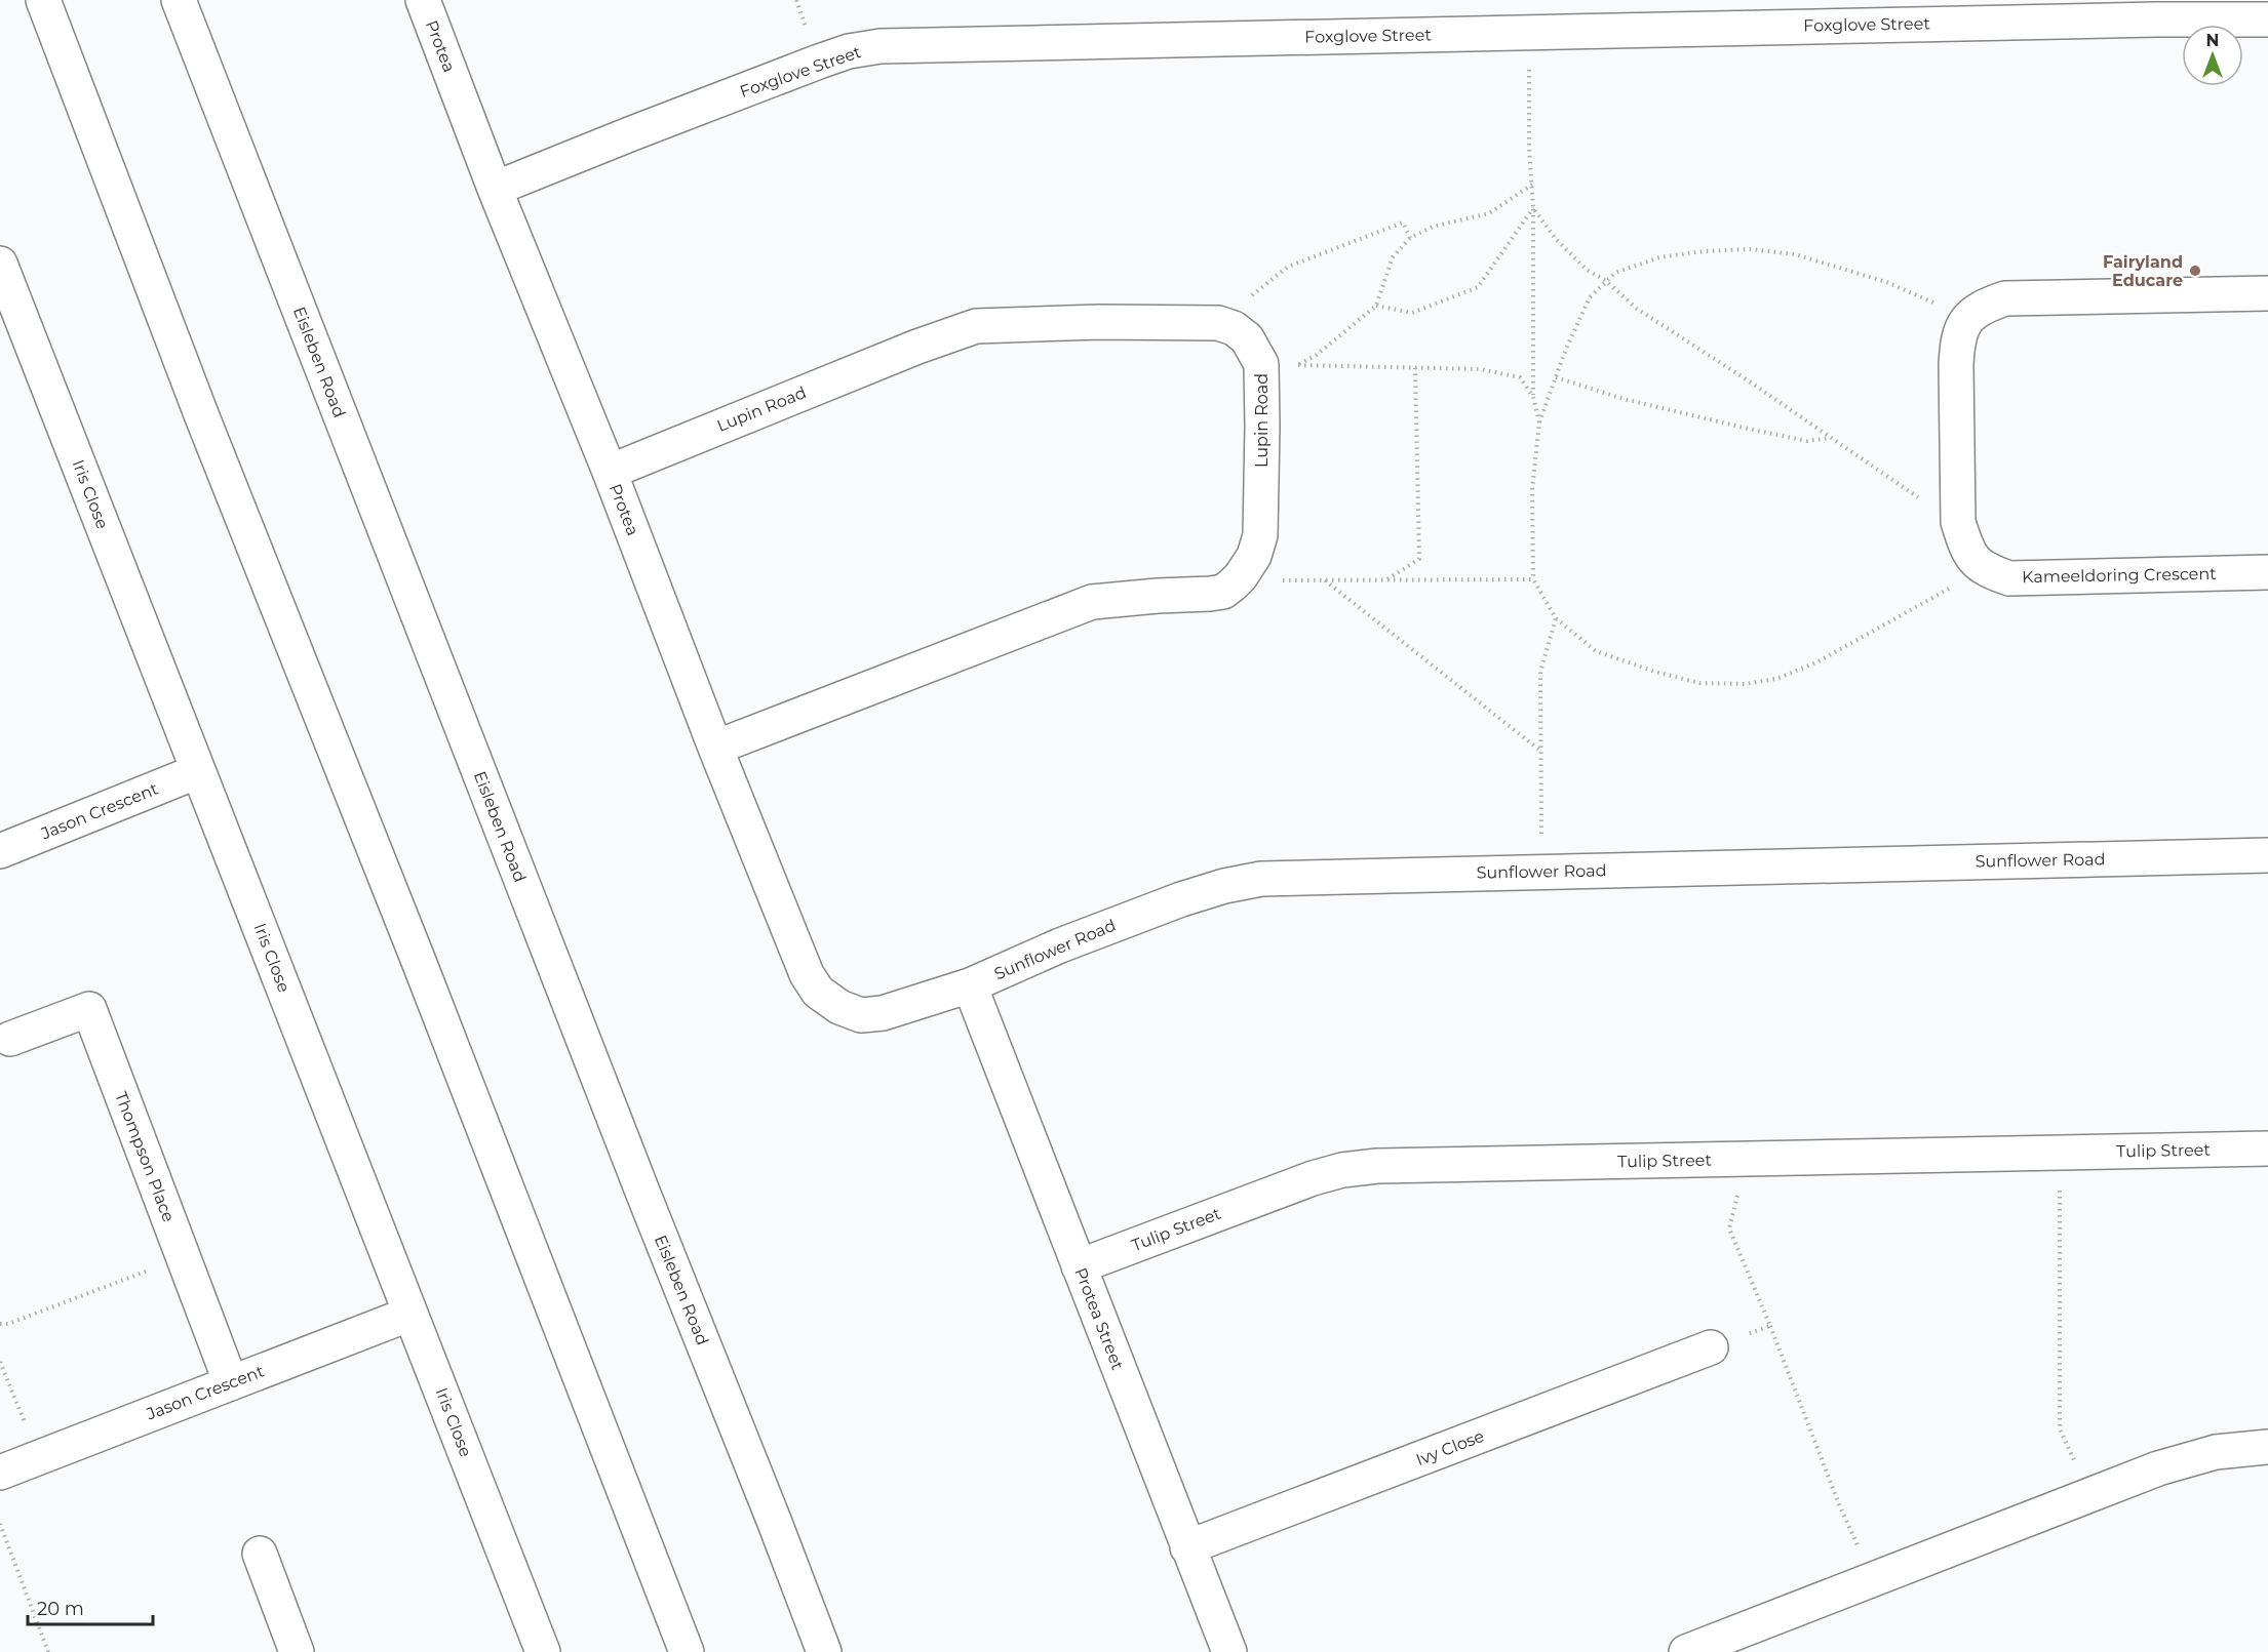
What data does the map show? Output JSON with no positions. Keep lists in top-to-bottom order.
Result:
{
  "streets": {
    "street": [
      "Foxglove Street",
      "Protea",
      "Eisleben Road",
      "Lupin Road",
      "Iris Close",
      "Kameeldoring Crescent",
      "Jason Crescent",
      "Sunflower Road",
      "Tulip Street",
      "Thompson Place",
      "Protea Street",
      "Ivy Close"
    ]
  },
  "crossings": [
    ["Foxglove Street", "Protea"],
    ["Protea", "Lupin Road"],
    ["Protea", "Sunflower Road"],
    ["Iris Close", "Jason Crescent"],
    ["Jason Crescent", "Thompson Place"],
    ["Sunflower Road", "Protea Street"],
    ["Tulip Street", "Protea Street"],
    ["Protea Street", "Ivy Close"]
  ],
  "places": ["Fairyland Educare"],
  "scale_bar": "20 m",
  "north": "top"
}
